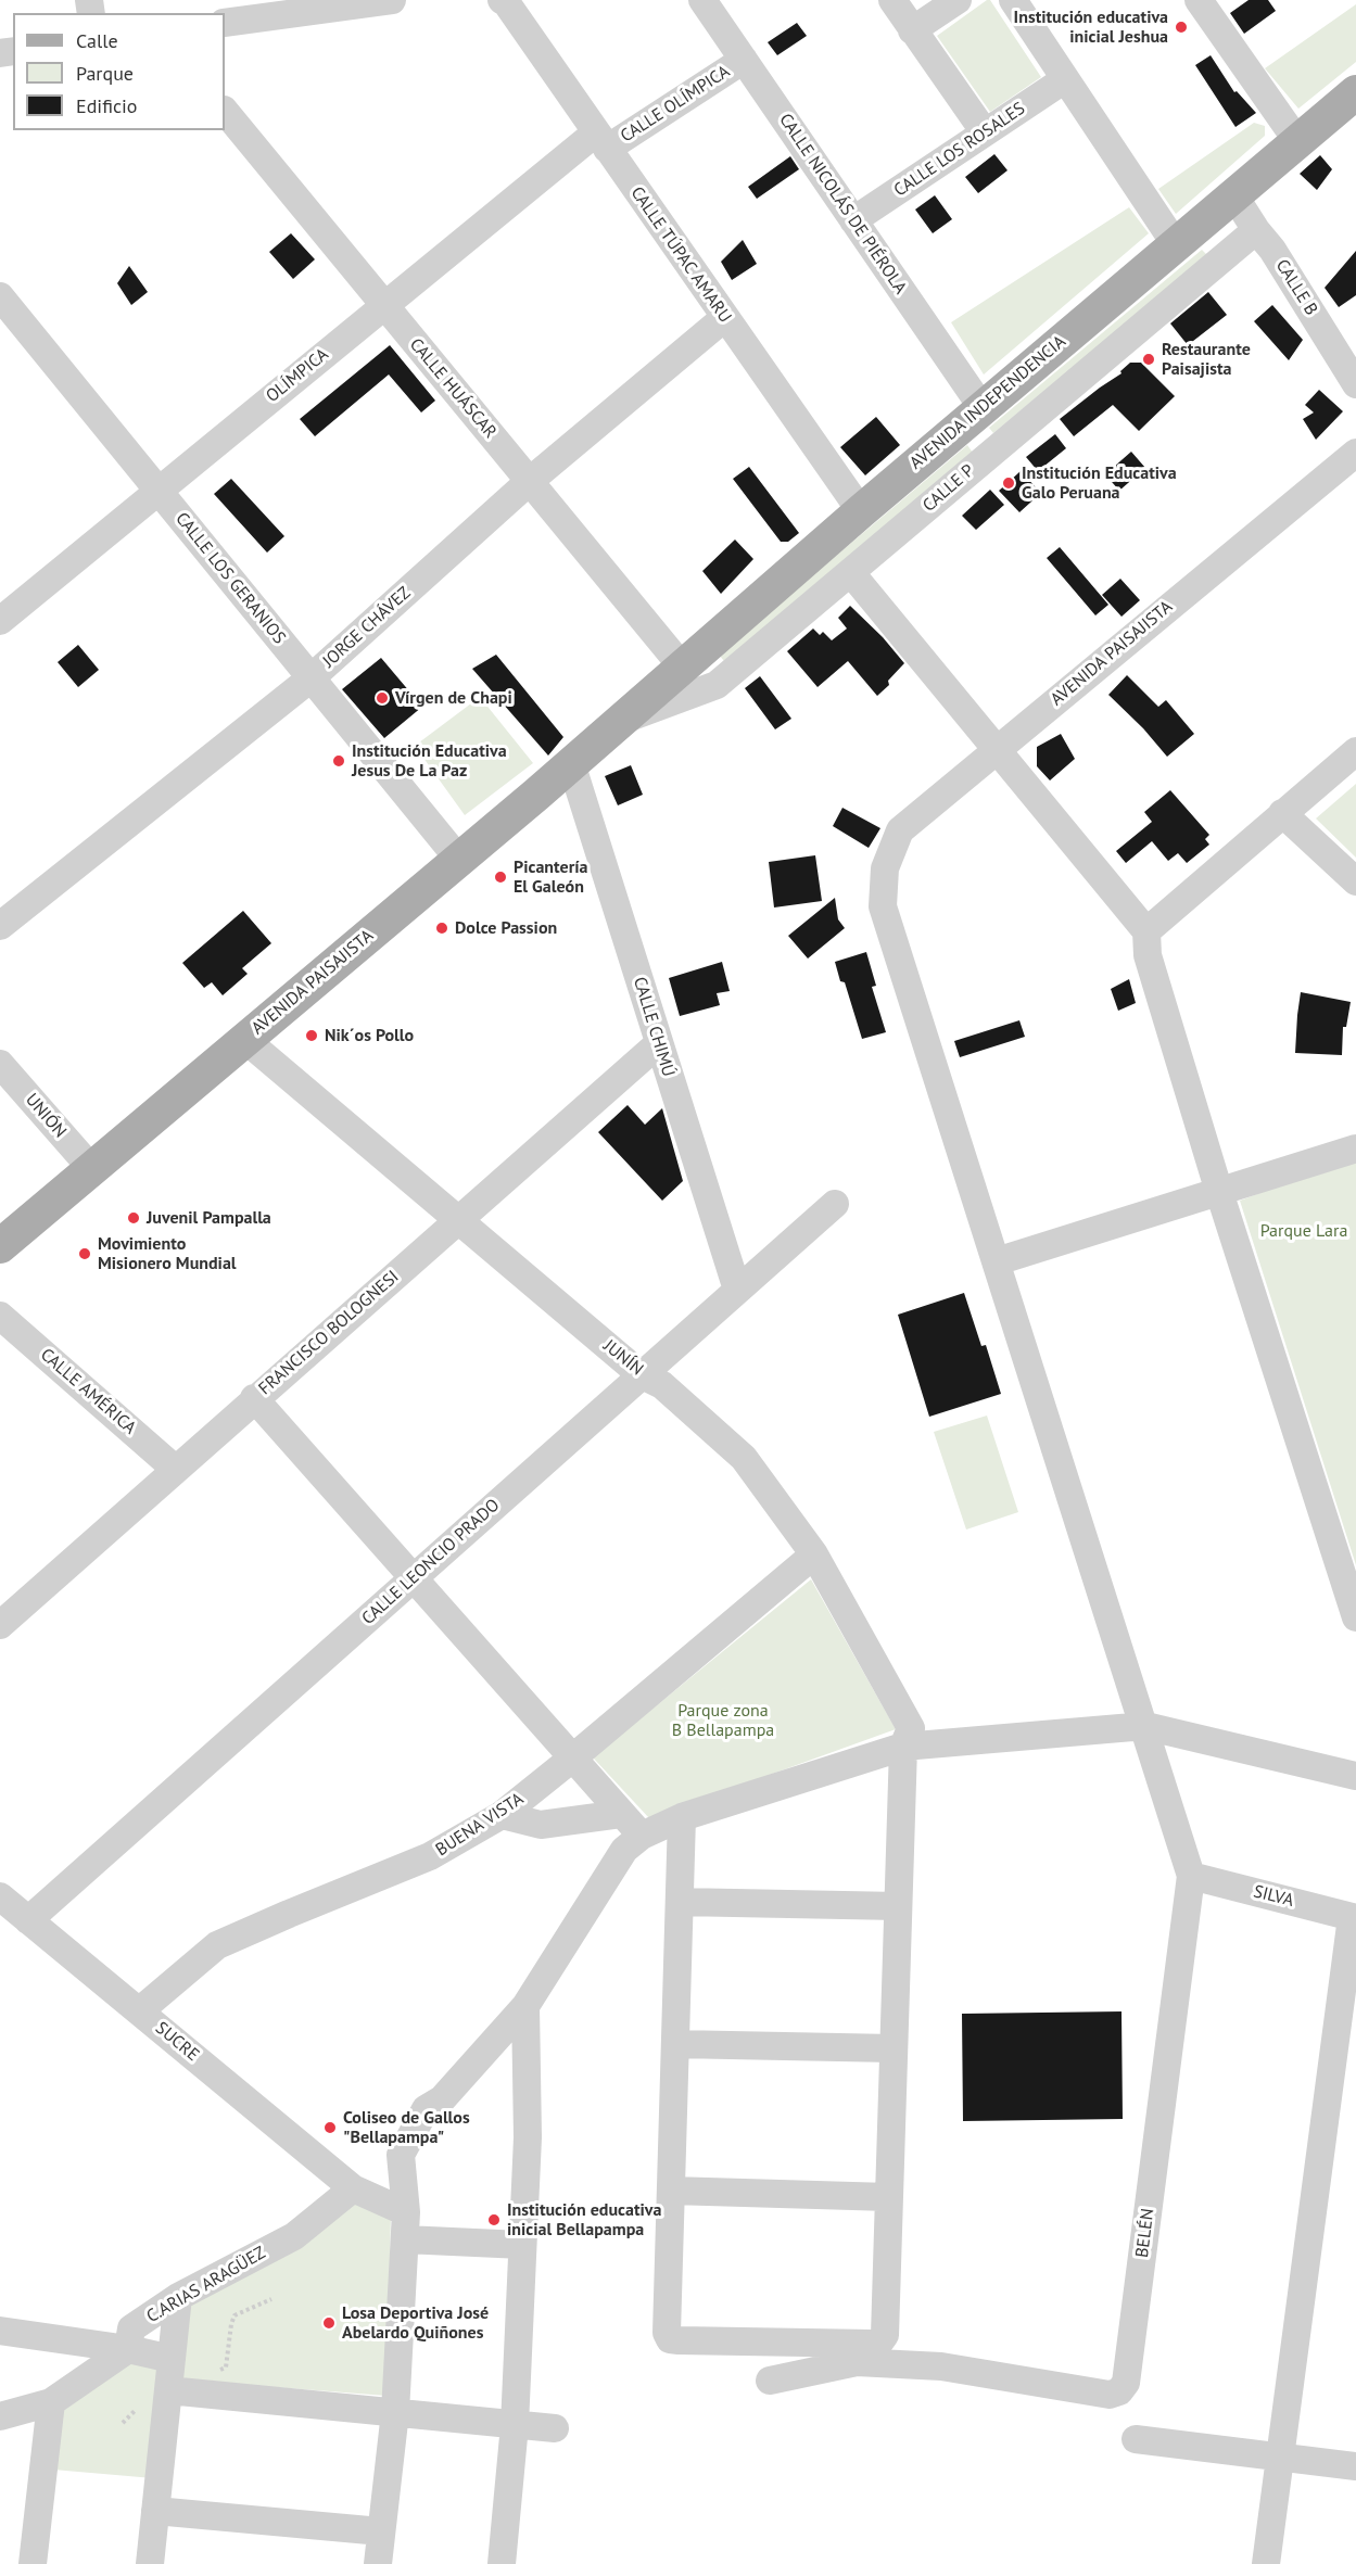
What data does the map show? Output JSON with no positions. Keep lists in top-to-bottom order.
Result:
{
  "streets": {
    "main road": ["AVENIDA INDEPENDENCIA", "AVENIDA PAISAJISTA"],
    "street": [
      "CALLE OLÍMPICA",
      "CALLE LOS ROSALES",
      "CALLE NICOLÁS DE PIÉROLA",
      "CALLE TÚPAC AMARU",
      "CALLE B",
      "OLÍMPICA",
      "CALLE HUÁSCAR",
      "CALLE P",
      "CALLE LOS GERANIOS",
      "JORGE CHÁVEZ",
      "CALLE CHIMÚ",
      "UNIÓN",
      "FRANCISCO BOLOGNESI",
      "JUNÍN",
      "CALLE AMÉRICA",
      "CALLE LEONCIO PRADO",
      "BUENA VISTA",
      "SILVA",
      "SUCRE",
      "BELÉN",
      "C.ARIAS ARAGÜEZ"
    ]
  },
  "crossings": [
    ["CALLE OLÍMPICA", "CALLE NICOLÁS DE PIÉROLA"],
    ["CALLE OLÍMPICA", "CALLE TÚPAC AMARU"],
    ["CALLE OLÍMPICA", "OLÍMPICA"],
    ["CALLE LOS ROSALES", "CALLE NICOLÁS DE PIÉROLA"],
    ["CALLE NICOLÁS DE PIÉROLA", "AVENIDA INDEPENDENCIA"],
    ["CALLE TÚPAC AMARU", "OLÍMPICA"],
    ["CALLE TÚPAC AMARU", "AVENIDA INDEPENDENCIA"],
    ["CALLE TÚPAC AMARU", "JORGE CHÁVEZ"],
    ["CALLE B", "AVENIDA INDEPENDENCIA"],
    ["CALLE B", "CALLE P"],
    ["OLÍMPICA", "CALLE HUÁSCAR"],
    ["OLÍMPICA", "CALLE LOS GERANIOS"],
    ["CALLE HUÁSCAR", "AVENIDA INDEPENDENCIA"],
    ["CALLE HUÁSCAR", "JORGE CHÁVEZ"],
    ["AVENIDA INDEPENDENCIA", "CALLE P"],
    ["AVENIDA INDEPENDENCIA", "AVENIDA PAISAJISTA"],
    ["CALLE P", "AVENIDA PAISAJISTA"],
    ["CALLE LOS GERANIOS", "JORGE CHÁVEZ"],
    ["CALLE LOS GERANIOS", "AVENIDA PAISAJISTA"],
    ["AVENIDA PAISAJISTA", "CALLE CHIMÚ"],
    ["AVENIDA PAISAJISTA", "UNIÓN"],
    ["AVENIDA PAISAJISTA", "JUNÍN"],
    ["AVENIDA PAISAJISTA", "BELÉN"],
    ["CALLE CHIMÚ", "FRANCISCO BOLOGNESI"],
    ["CALLE CHIMÚ", "CALLE LEONCIO PRADO"],
    ["FRANCISCO BOLOGNESI", "JUNÍN"],
    ["FRANCISCO BOLOGNESI", "CALLE AMÉRICA"],
    ["JUNÍN", "CALLE LEONCIO PRADO"],
    ["JUNÍN", "BUENA VISTA"],
    ["CALLE LEONCIO PRADO", "SUCRE"],
    ["BUENA VISTA", "SUCRE"],
    ["SILVA", "BELÉN"],
    ["SUCRE", "C.ARIAS ARAGÜEZ"]
  ],
  "parks": ["Parque Lara", "Parque zona B Bellapampa"],
  "places": [
    "Institución educativa inicial Jeshua",
    "Restaurante Paisajista",
    "Institución Educativa Galo Peruana",
    "Vírgen de Chapi",
    "Institución Educativa Jesus De La Paz",
    "Picantería El Galeón",
    "Dolce Passion",
    "Nik´os Pollo",
    "Juvenil Pampalla",
    "Movimiento Misionero Mundial",
    "Coliseo de Gallos \"Bellapampa\"",
    "Institución educativa inicial Bellapampa",
    "Losa Deportiva José Abelardo Quiñones"
  ],
  "legend": ["Calle", "Parque", "Edificio"]
}
